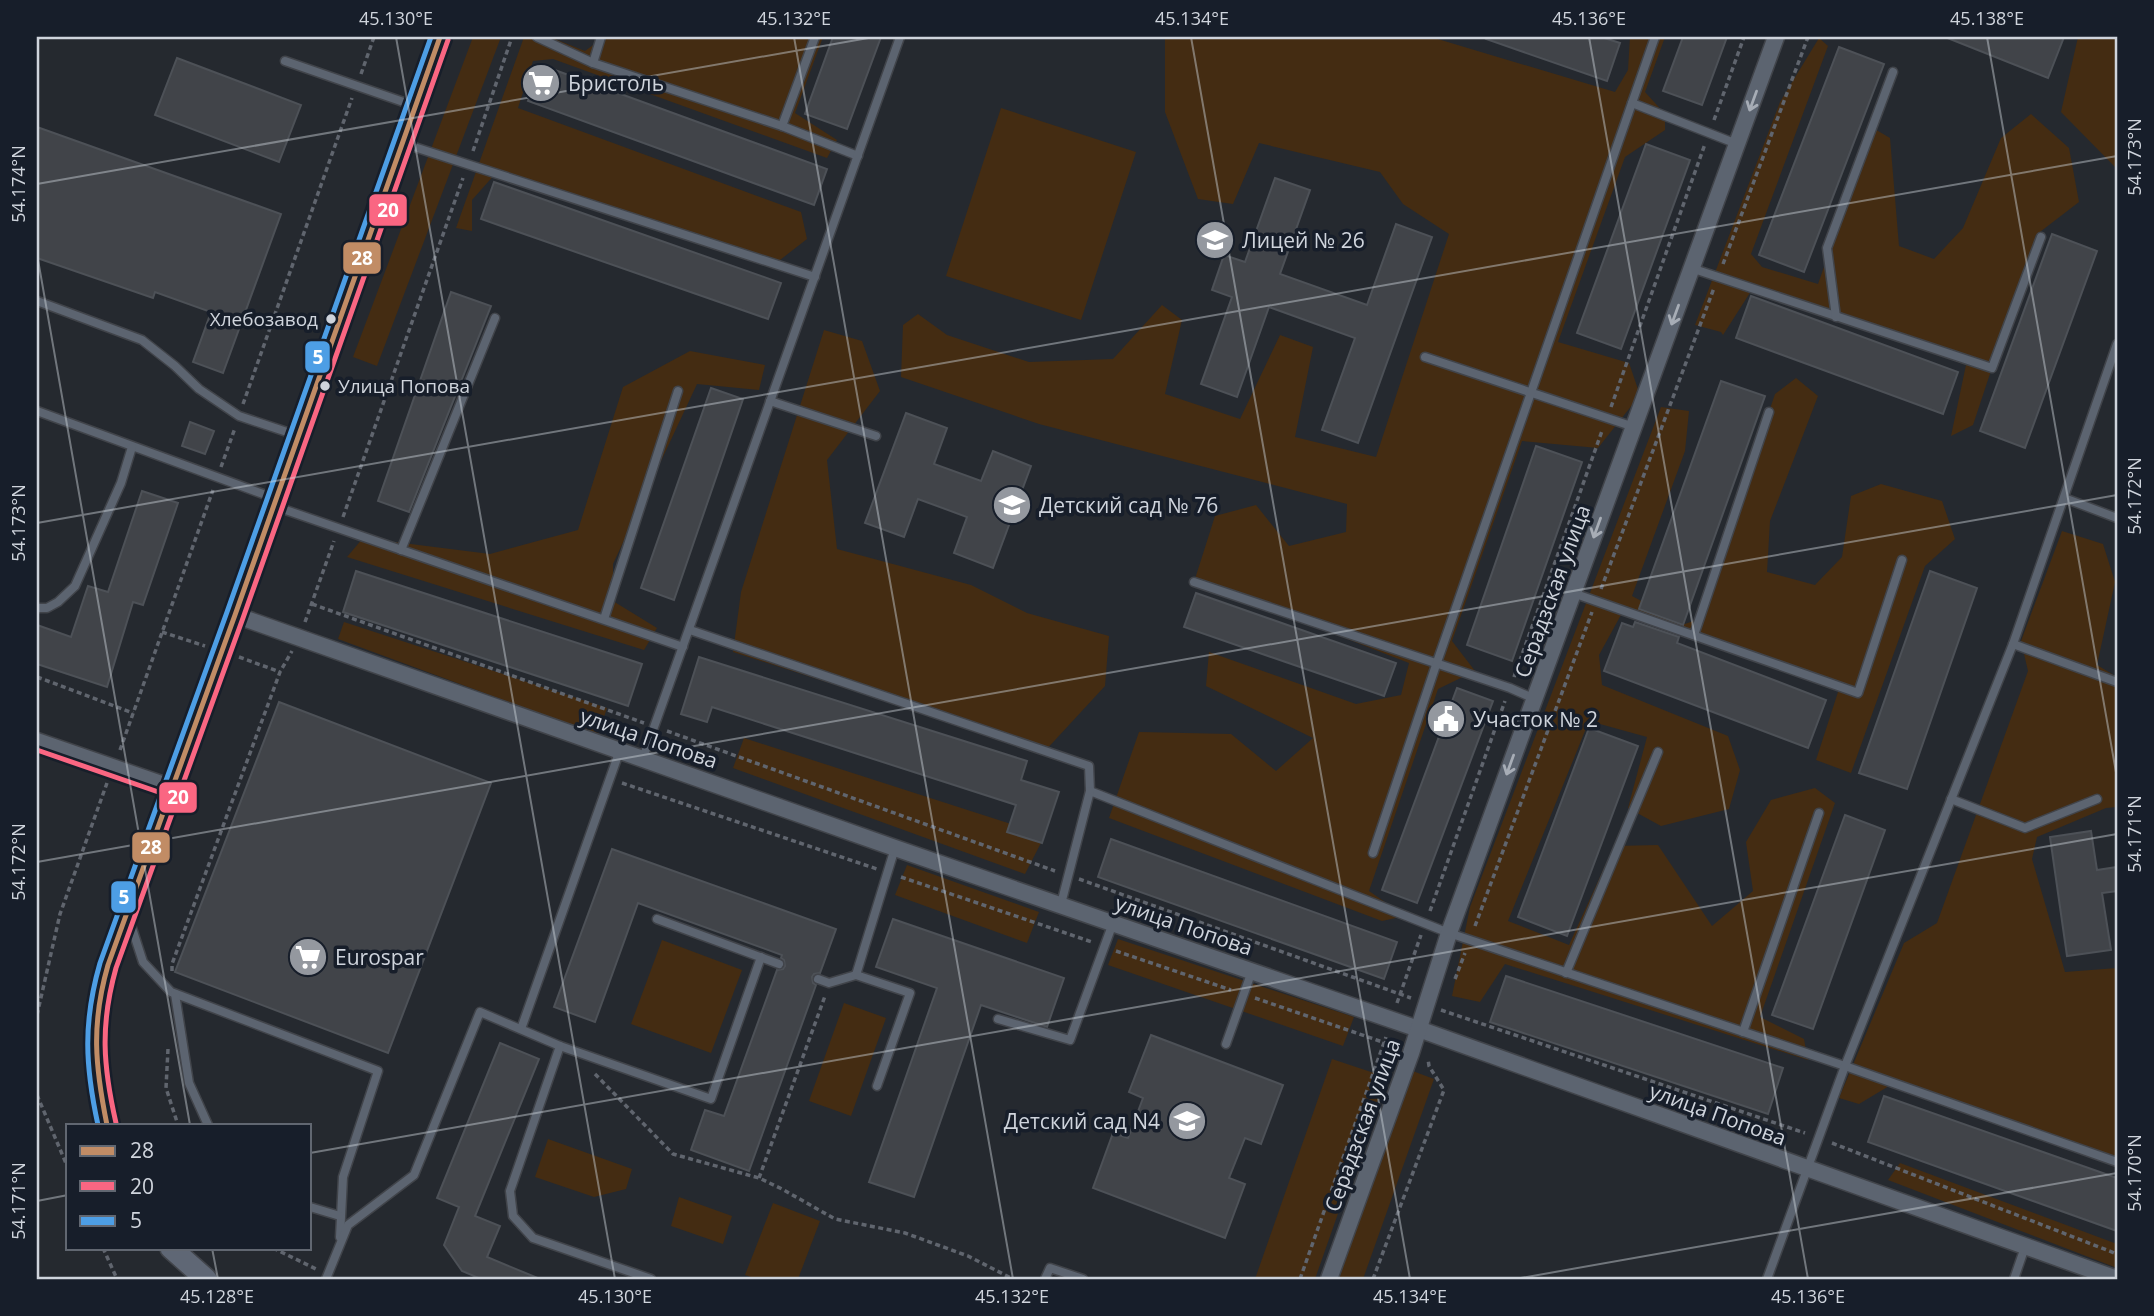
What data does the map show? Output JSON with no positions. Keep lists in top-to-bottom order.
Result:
{
  "streets": {
    "street": ["Серадзская улица", "улица Попова"]
  },
  "crossings": [
    ["Серадзская улица", "улица Попова"]
  ],
  "one_way": ["Серадзская улица"],
  "places": {
    "supermarket": ["Бристоль", "Eurospar"],
    "school or university": ["Лицей № 26", "Детский сад № 76", "Детский сад N4"],
    "other": ["Хлебозавод", "Улица Попова"],
    "public building": ["Участок № 2"]
  },
  "lines": ["transit line 28", "transit line 5", "transit line 20"],
  "legend": ["28", "20", "5"],
  "coordinates": [
    "45.130°E",
    "45.132°E",
    "45.134°E",
    "45.136°E",
    "45.138°E",
    "54.173°N",
    "54.174°N",
    "54.172°N",
    "54.171°N",
    "54.170°N",
    "45.128°E"
  ]
}
